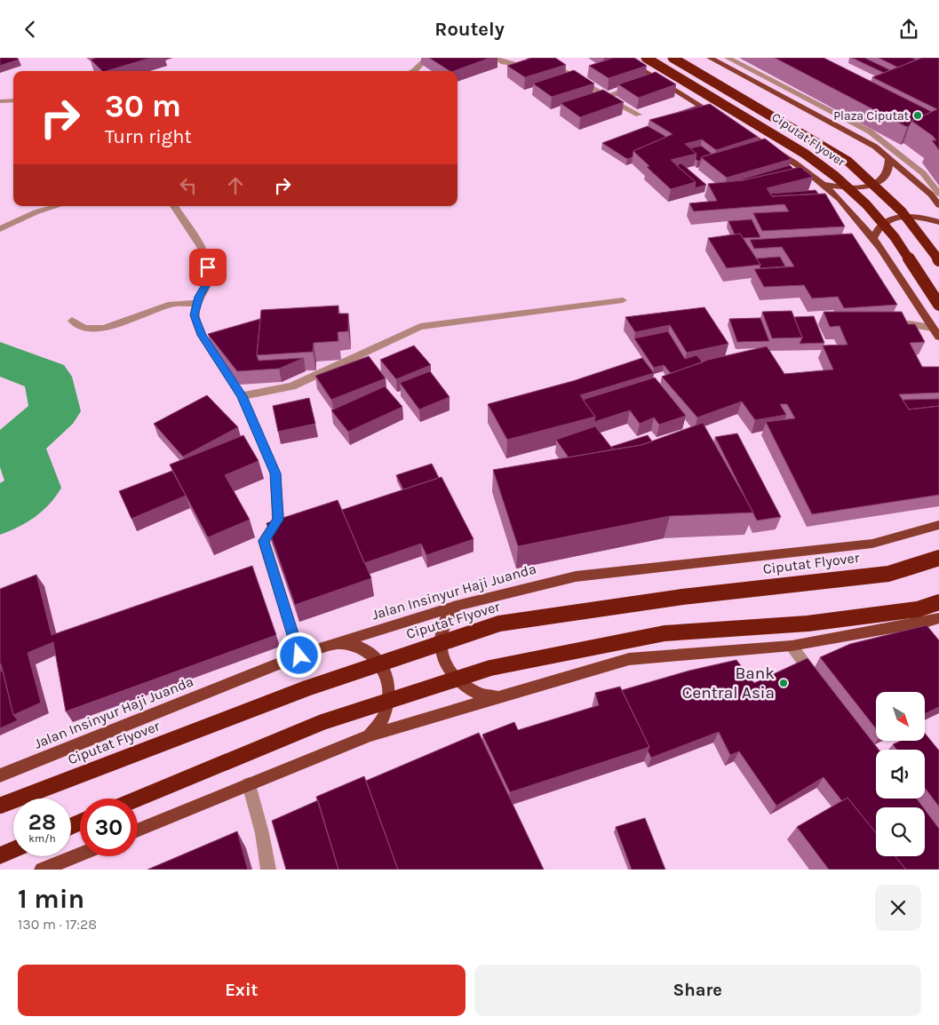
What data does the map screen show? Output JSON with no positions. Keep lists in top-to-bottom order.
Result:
{
  "streets": {
    "highway": ["Ciputat Flyover"],
    "main road": ["Jalan Insinyur Haji Juanda"]
  },
  "places": ["Plaza Ciputat", "Bank Central Asia"],
  "north": "bottom right",
  "page": {
    "header": "Routely",
    "turn": ["30 m", "Turn right"],
    "speed": "28 km/h",
    "limit": "30",
    "heading": ["1 min", "130 m · 17:28"],
    "buttons": ["Exit", "Share"]
  }
}
